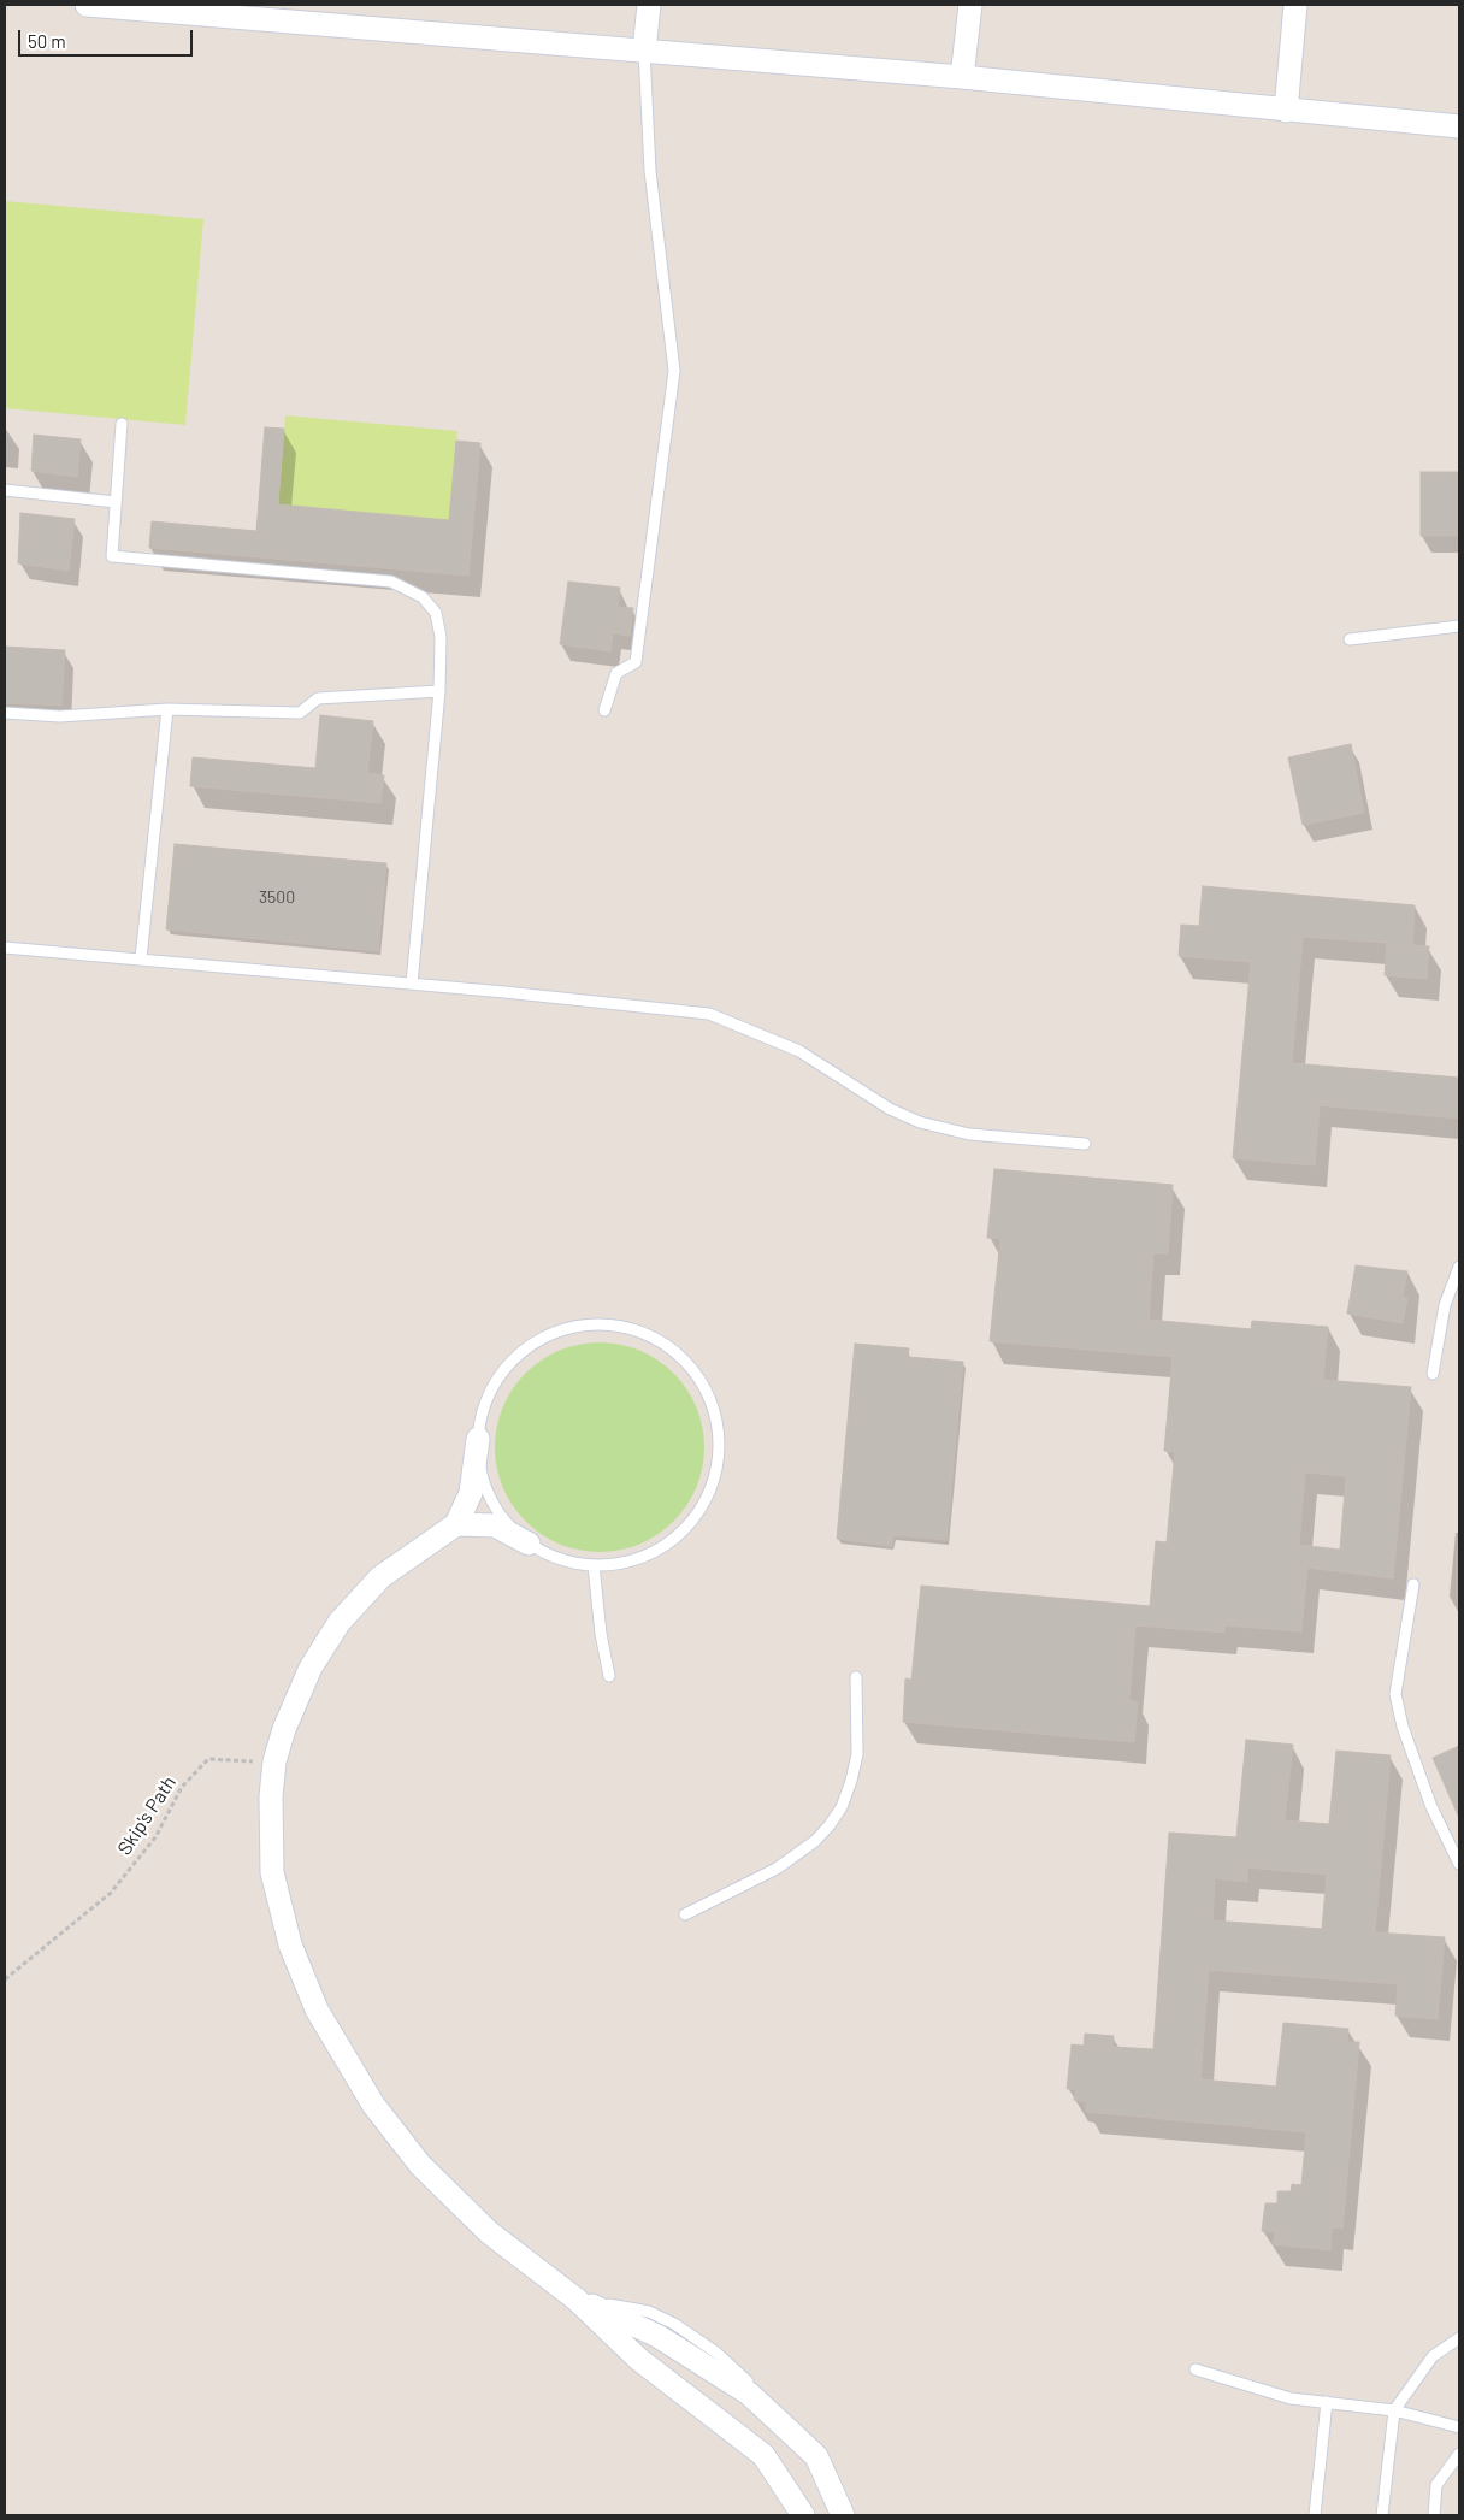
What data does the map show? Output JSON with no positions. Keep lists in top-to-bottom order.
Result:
{
  "streets": {
    "path": ["Skip's Path"]
  },
  "house_numbers": ["3500"],
  "scale_bar": "50 m"
}
